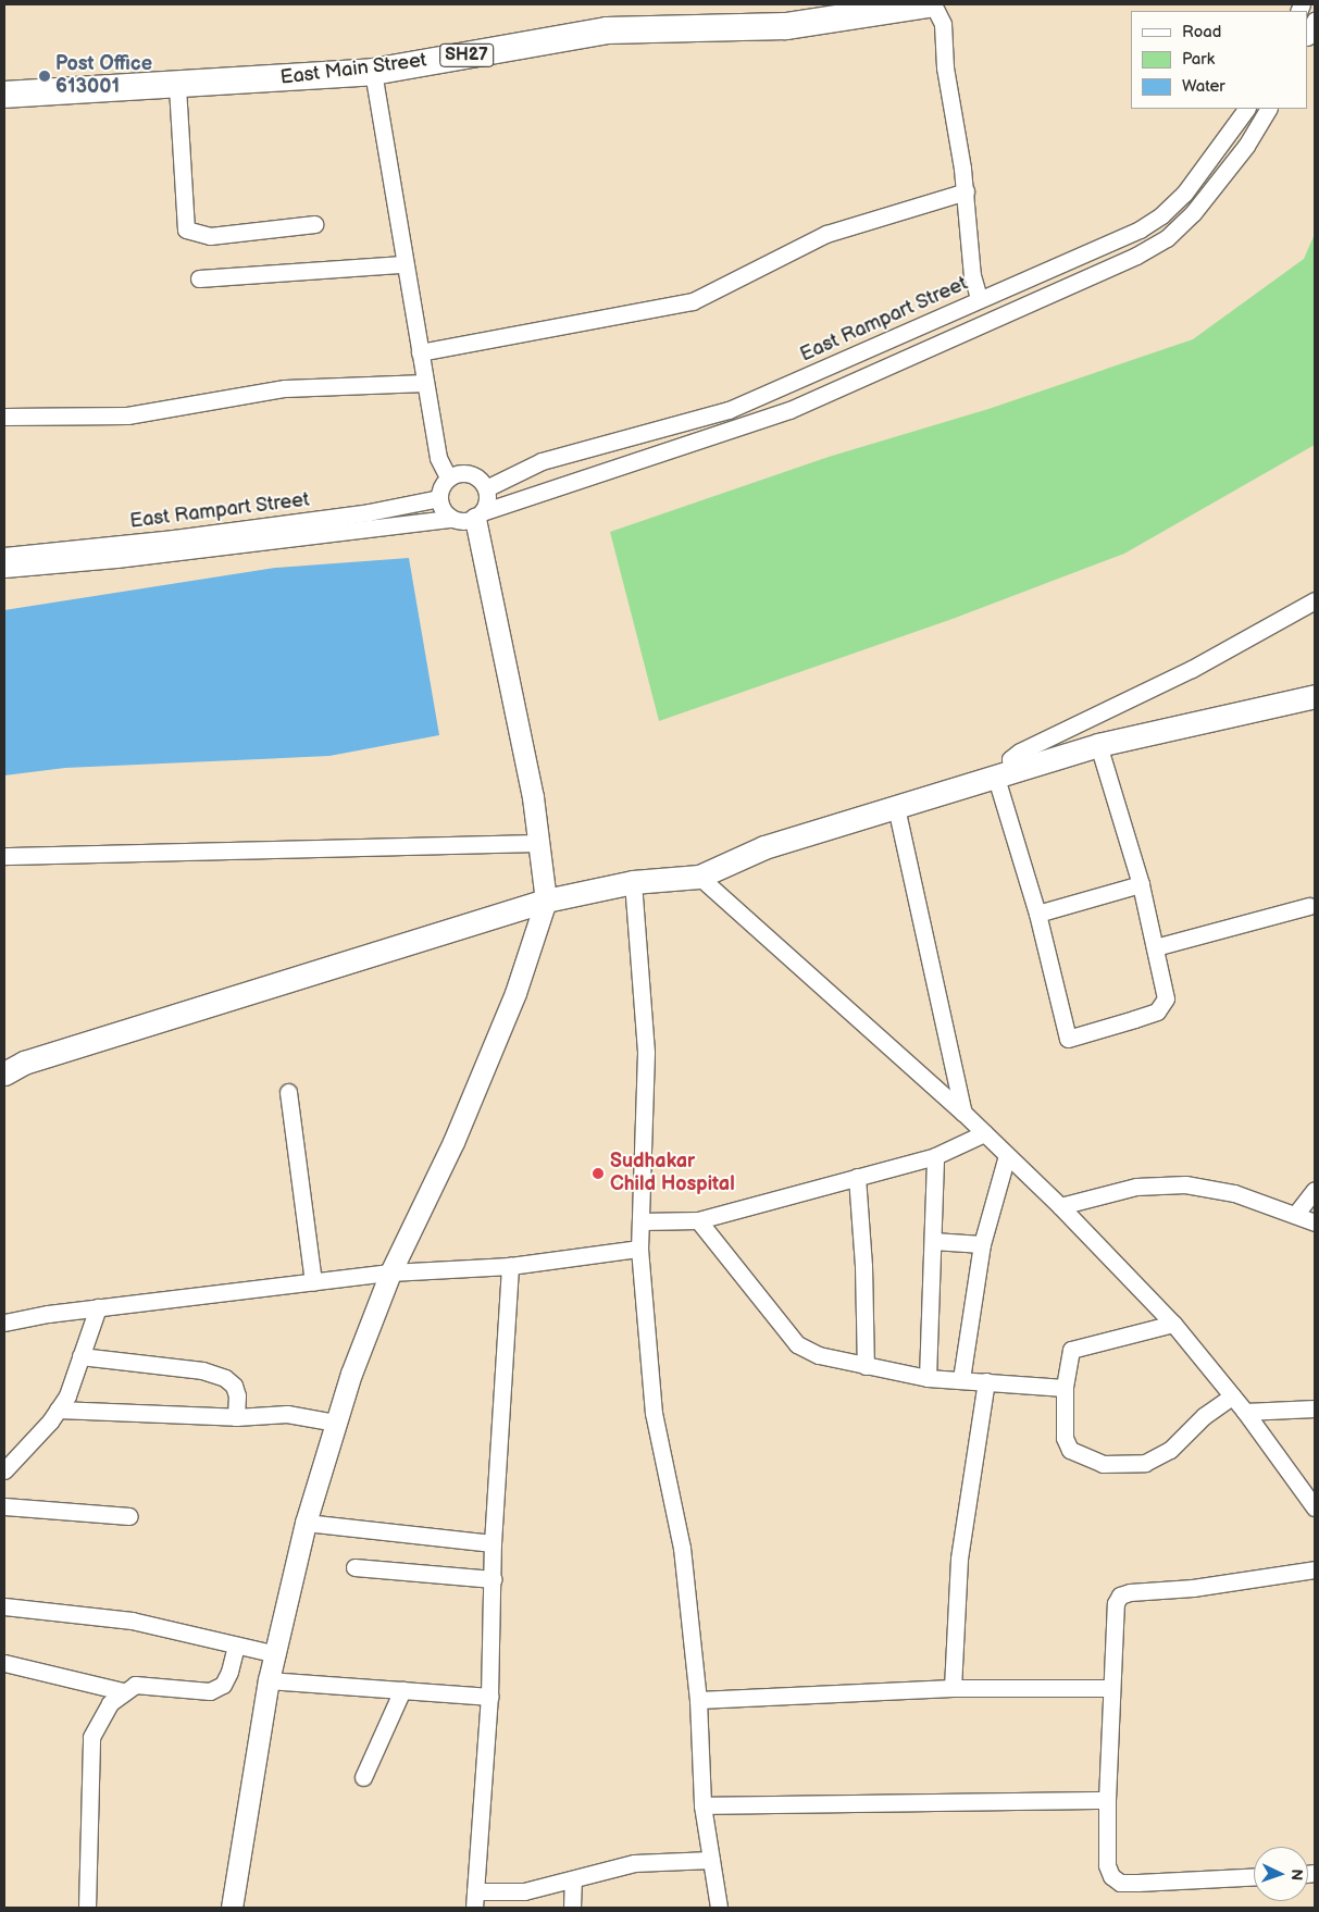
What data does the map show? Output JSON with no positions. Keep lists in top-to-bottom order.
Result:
{
  "streets": {
    "main road": ["SH27", "East Main Street"],
    "street": ["East Rampart Street"]
  },
  "places": ["Post Office 613001", "Sudhakar Child Hospital"],
  "legend": ["Road", "Park", "Water"],
  "north": "right"
}
